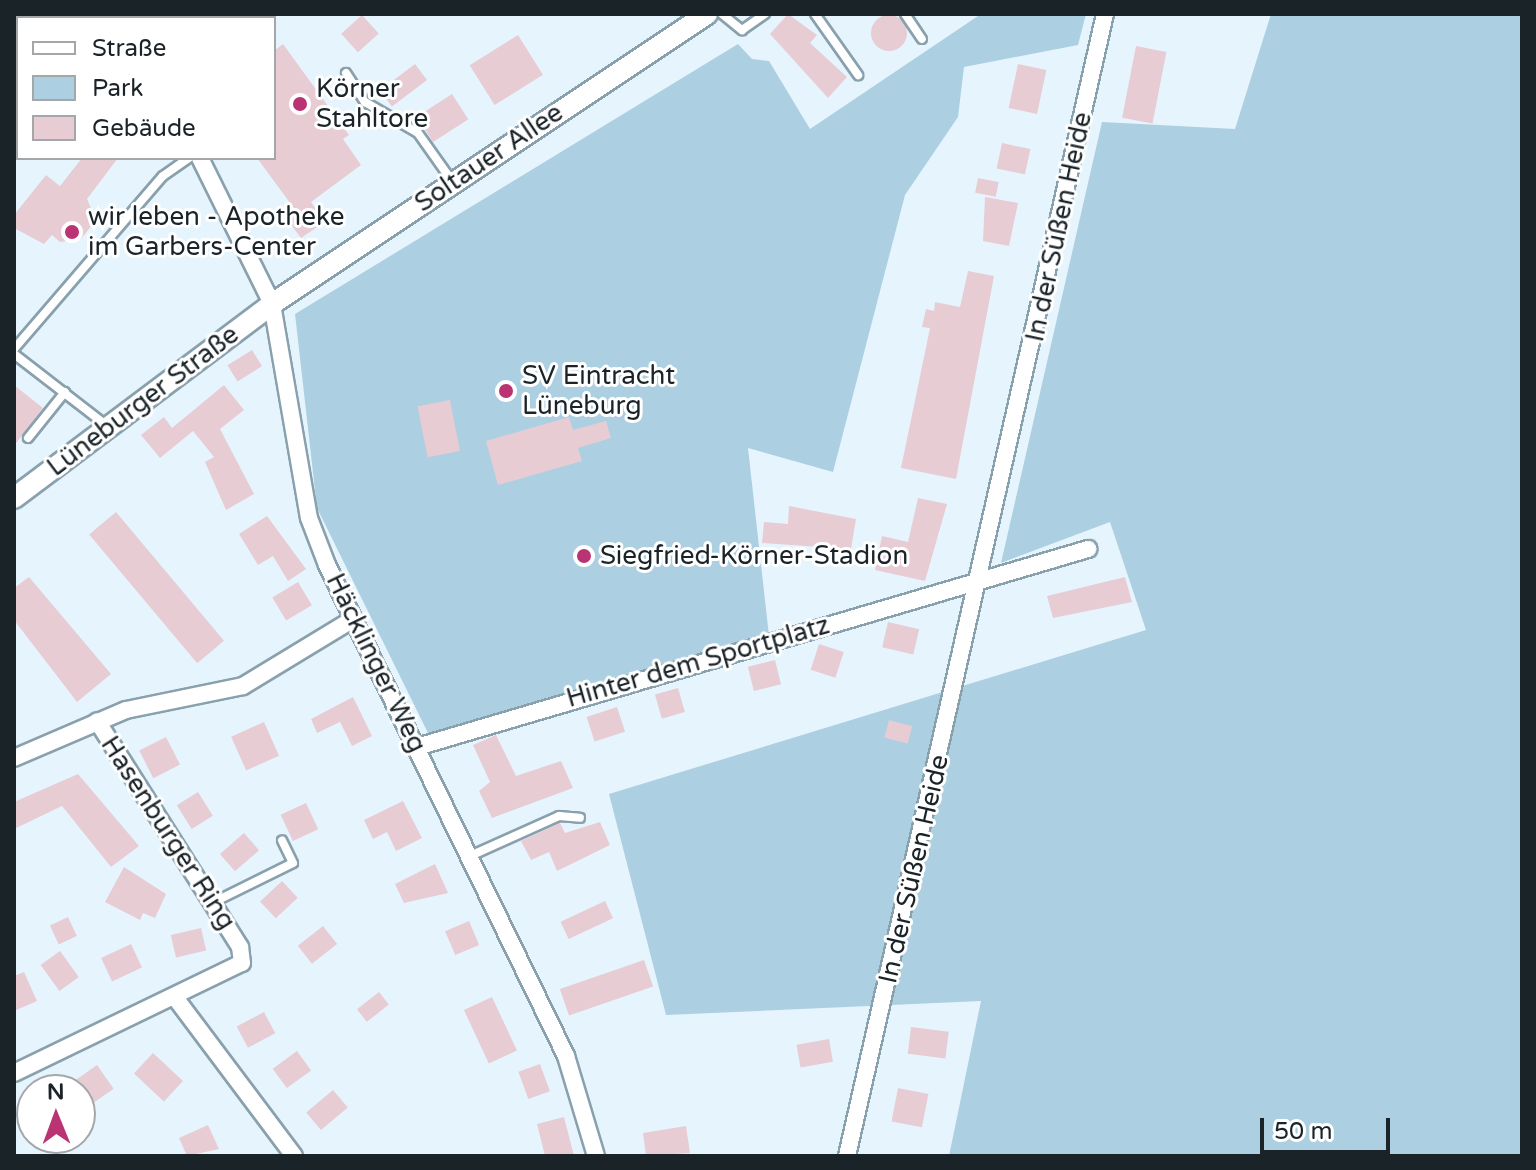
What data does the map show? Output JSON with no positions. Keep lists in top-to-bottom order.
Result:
{
  "streets": {
    "street": [
      "Soltauer Allee",
      "In der Süßen Heide",
      "Lüneburger Straße",
      "Hinter dem Sportplatz",
      "Häcklinger Weg",
      "Hasenburger Ring"
    ]
  },
  "crossings": [
    ["Soltauer Allee", "Lüneburger Straße"],
    ["Soltauer Allee", "Häcklinger Weg"],
    ["In der Süßen Heide", "Hinter dem Sportplatz"],
    ["Lüneburger Straße", "Häcklinger Weg"],
    ["Hinter dem Sportplatz", "Häcklinger Weg"],
    ["Häcklinger Weg", "Hasenburger Ring"]
  ],
  "places": [
    "Körner Stahltore",
    "wir leben - Apotheke im Garbers-Center",
    "SV Eintracht Lüneburg",
    "Siegfried-Körner-Stadion"
  ],
  "legend": ["Straße", "Park", "Gebäude"],
  "scale_bar": "50 m",
  "north": "top"
}
